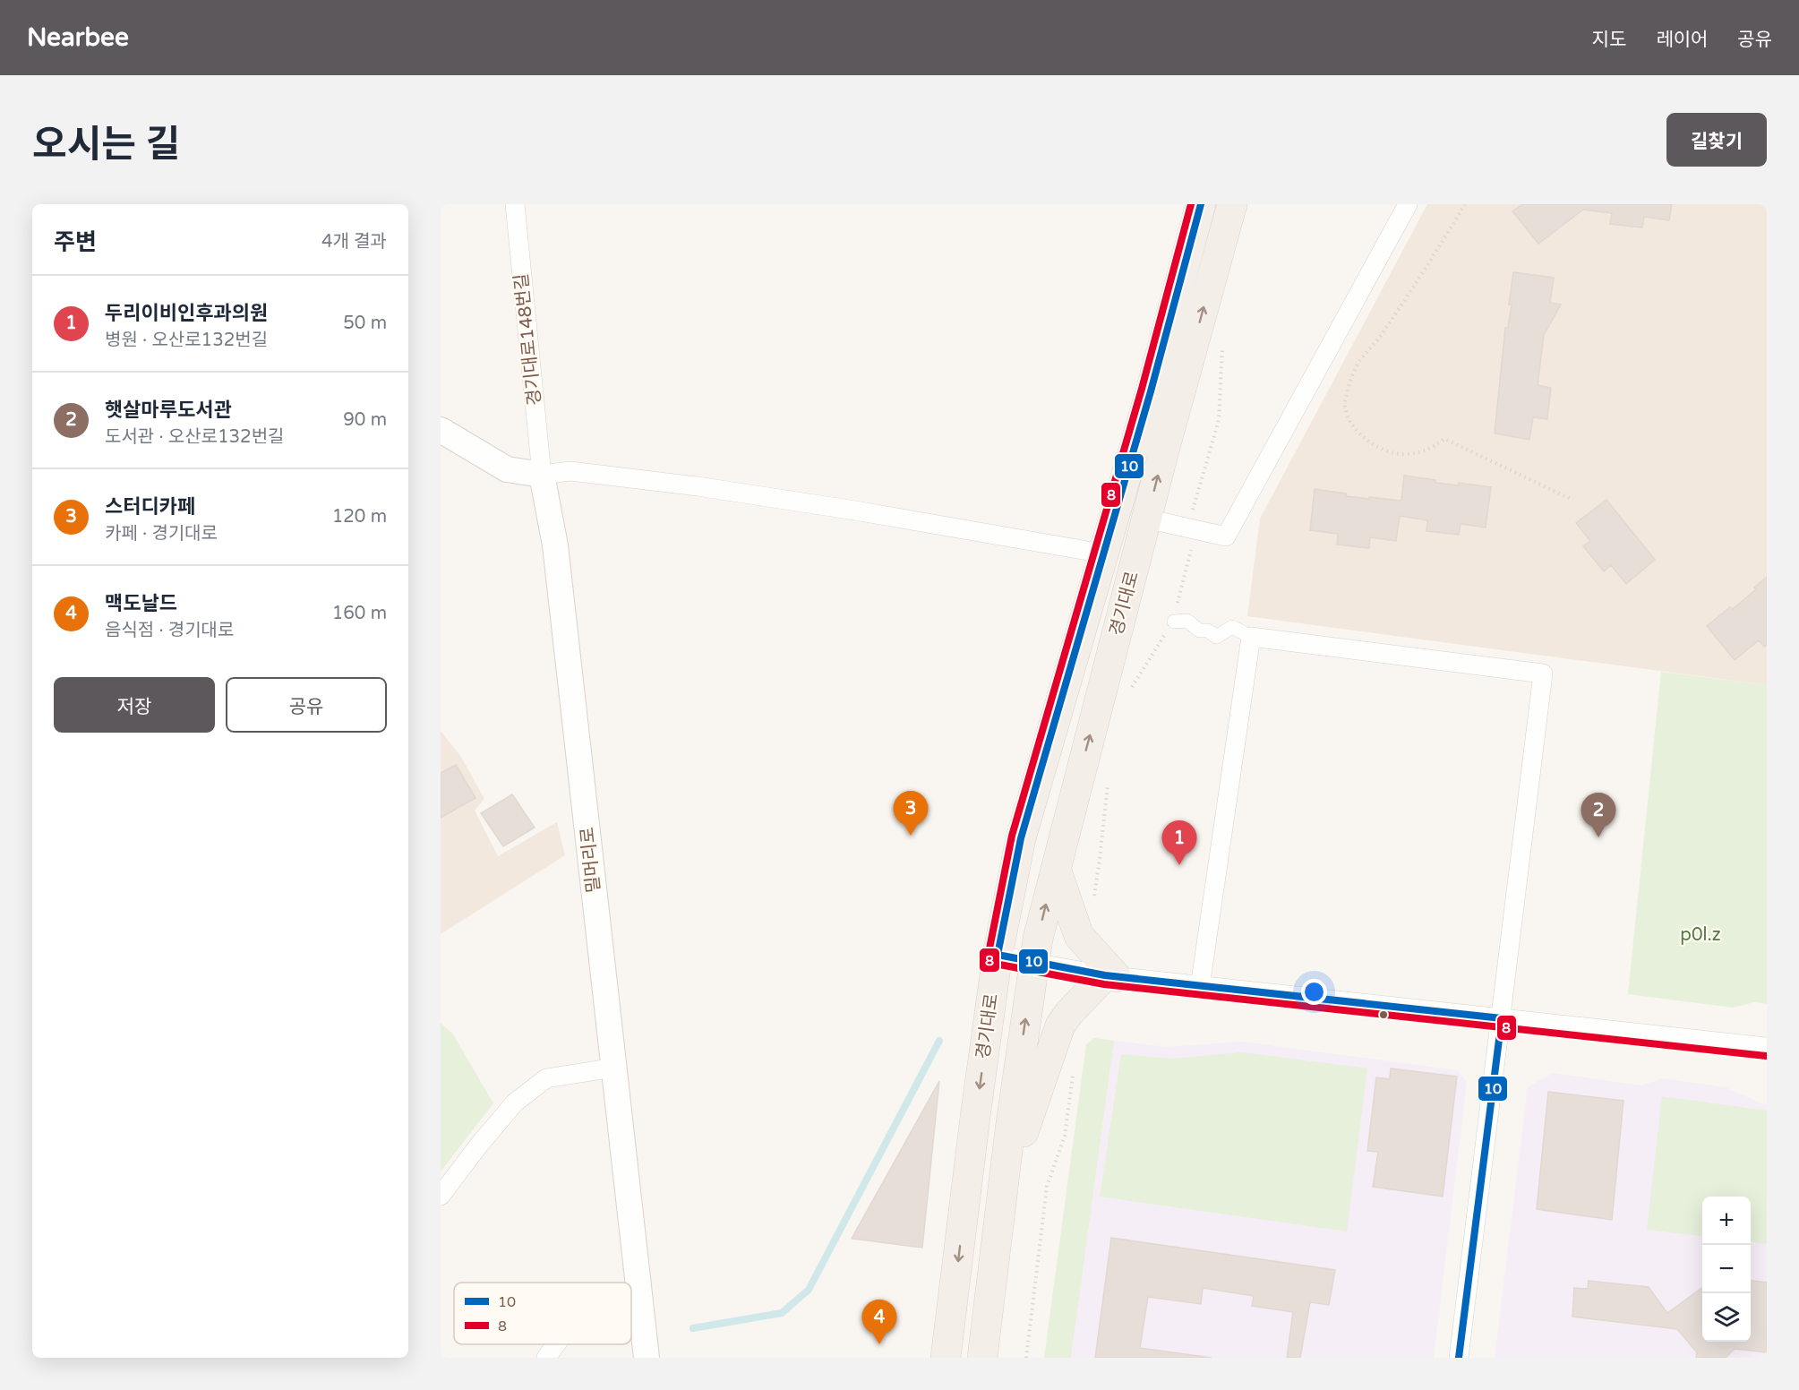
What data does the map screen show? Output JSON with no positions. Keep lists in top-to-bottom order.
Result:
{
  "streets": {
    "main road": ["경기대로", "밀머리로"],
    "street": ["경기대로148번길"]
  },
  "crossings": [
    ["경기대로148번길", "밀머리로"]
  ],
  "parks": ["p0l.z"],
  "lines": ["transit line 10", "transit line 8"],
  "legend": ["10", "8"],
  "page": {
    "header": "Nearbee",
    "nav": ["지도", "레이어", "공유"],
    "title": "오시는 길",
    "buttons": [
      "길찾기",
      ["저장", "공유"]
    ],
    "heading": ["주변", "4개 결과"],
    "list": [
      {
        "mark": "1",
        "name": "두리이비인후과의원",
        "note": "병원 · 오산로132번길",
        "value": "50 m"
      },
      {
        "mark": "2",
        "name": "햇살마루도서관",
        "note": "도서관 · 오산로132번길",
        "value": "90 m"
      },
      {
        "mark": "3",
        "name": "스터디카페",
        "note": "카페 · 경기대로",
        "value": "120 m"
      },
      {
        "mark": "4",
        "name": "맥도날드",
        "note": "음식점 · 경기대로",
        "value": "160 m"
      }
    ],
    "pins": [
      "3",
      "2",
      "1",
      "4"
    ],
    "map_buttons": ["+", "−"]
  }
}
